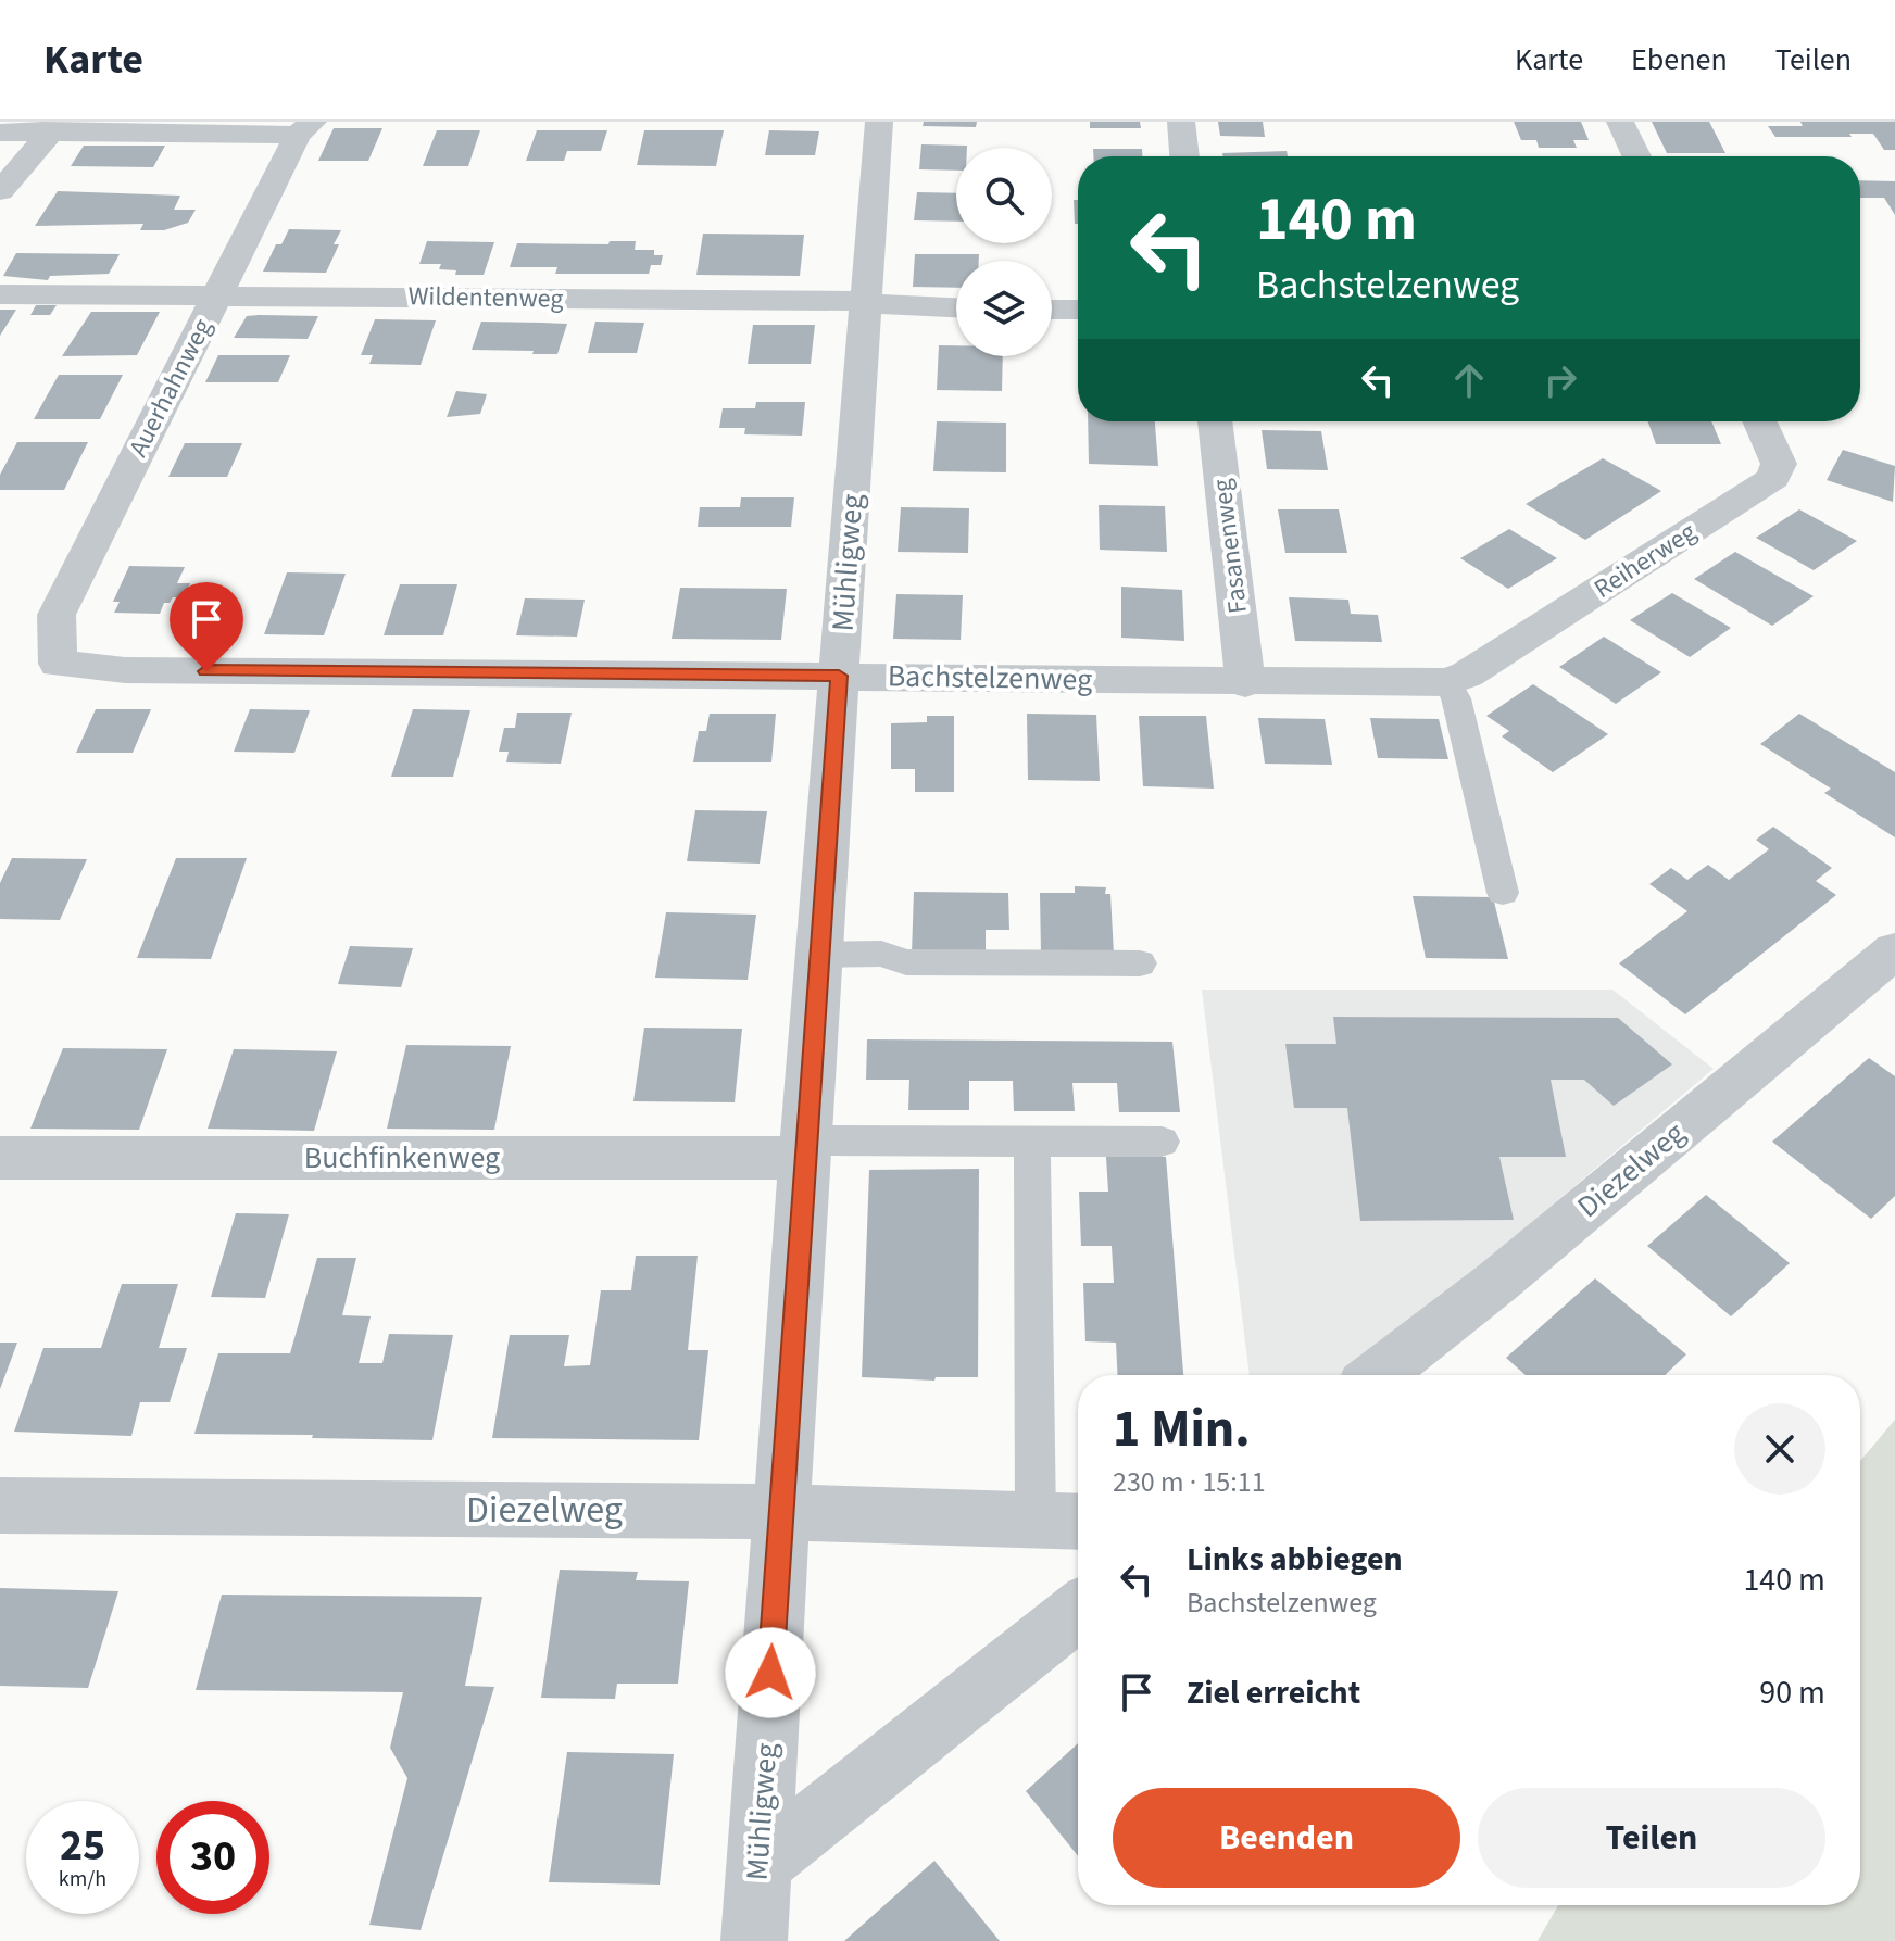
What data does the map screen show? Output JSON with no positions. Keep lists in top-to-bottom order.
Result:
{
  "streets": {
    "street": [
      "Wildentenweg",
      "Auerhahnweg",
      "Fasanenweg",
      "Reiherweg",
      "Mühligweg",
      "Bachstelzenweg",
      "Buchfinkenweg",
      "Diezelweg"
    ]
  },
  "crossings": [
    ["Wildentenweg", "Auerhahnweg"],
    ["Wildentenweg", "Mühligweg"],
    ["Auerhahnweg", "Bachstelzenweg"],
    ["Fasanenweg", "Bachstelzenweg"],
    ["Reiherweg", "Bachstelzenweg"],
    ["Mühligweg", "Bachstelzenweg"],
    ["Mühligweg", "Buchfinkenweg"],
    ["Mühligweg", "Diezelweg"]
  ],
  "page": {
    "header": "Karte",
    "nav": ["Karte", "Ebenen", "Teilen"],
    "turn": ["140 m", "Bachstelzenweg"],
    "heading": ["1 Min.", "230 m · 15:11"],
    "list": [
      {
        "name": "Links abbiegen",
        "note": "Bachstelzenweg",
        "value": "140 m"
      },
      {
        "name": "Ziel erreicht",
        "value": "90 m"
      }
    ],
    "buttons": ["Beenden", "Teilen"],
    "speed": "25 km/h",
    "limit": "30"
  }
}
